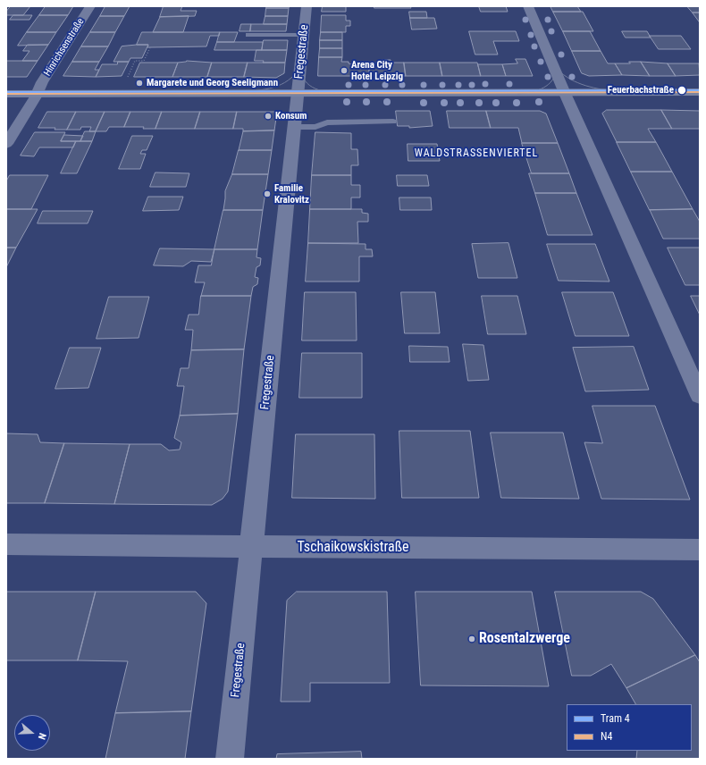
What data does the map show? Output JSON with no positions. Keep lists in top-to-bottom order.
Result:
{
  "streets": {
    "street": ["Hinrichsenstraße", "Fregestraße", "Tschaikowskistraße"]
  },
  "crossings": [
    ["Fregestraße", "Tschaikowskistraße"]
  ],
  "districts": ["WALDSTRASSENVIERTEL"],
  "places": [
    "Arena City Hotel Leipzig",
    "Margarete und Georg Seeligmann",
    "Feuerbachstraße",
    "Konsum",
    "Familie Kralovitz",
    "Rosentalzwerge"
  ],
  "lines": ["tram line 4", "transit line N4"],
  "legend": ["Tram 4", "N4"],
  "north": "right"
}
